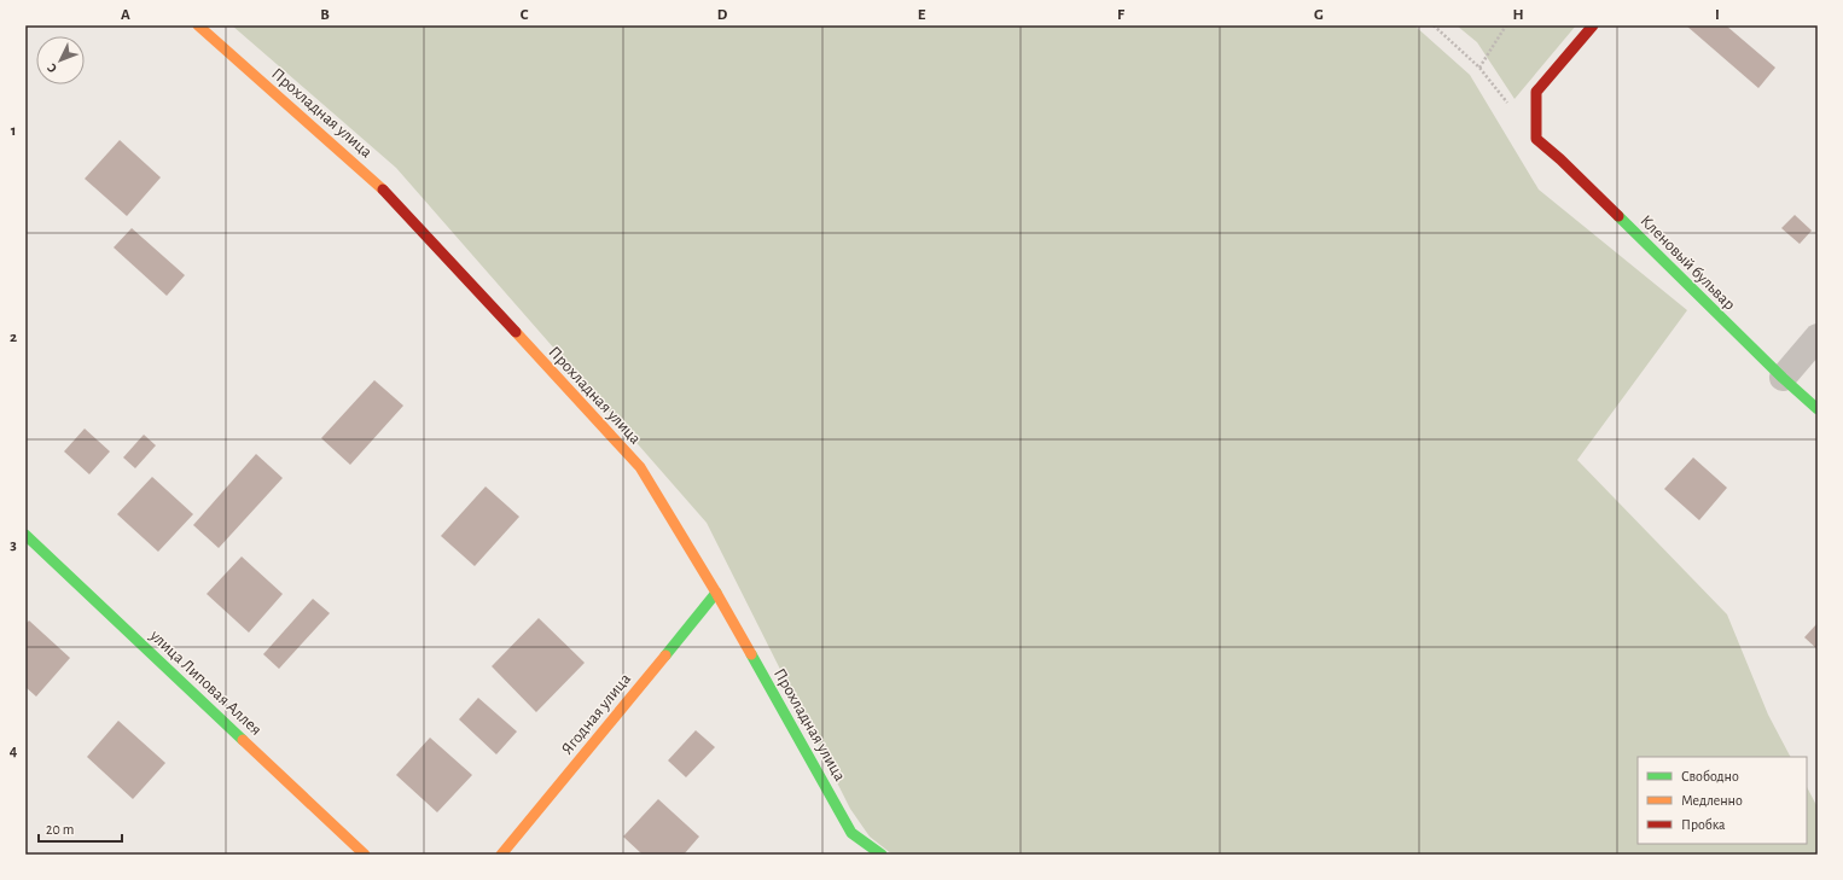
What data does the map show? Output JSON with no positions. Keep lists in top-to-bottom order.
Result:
{
  "streets": {
    "street": [
      "Прохладная улица",
      "Кленовый бульвар",
      "улица Липовая Аллея",
      "Ягодная улица"
    ]
  },
  "crossings": [
    ["Прохладная улица", "Ягодная улица"]
  ],
  "legend": ["Свободно", "Медленно", "Пробка"],
  "scale_bar": "20 m",
  "north": "bottom left",
  "grid": {
    "columns": [
      "A",
      "B",
      "C",
      "D",
      "E",
      "F",
      "G",
      "H",
      "I"
    ],
    "rows": [
      "1",
      "2",
      "3",
      "4"
    ]
  }
}
